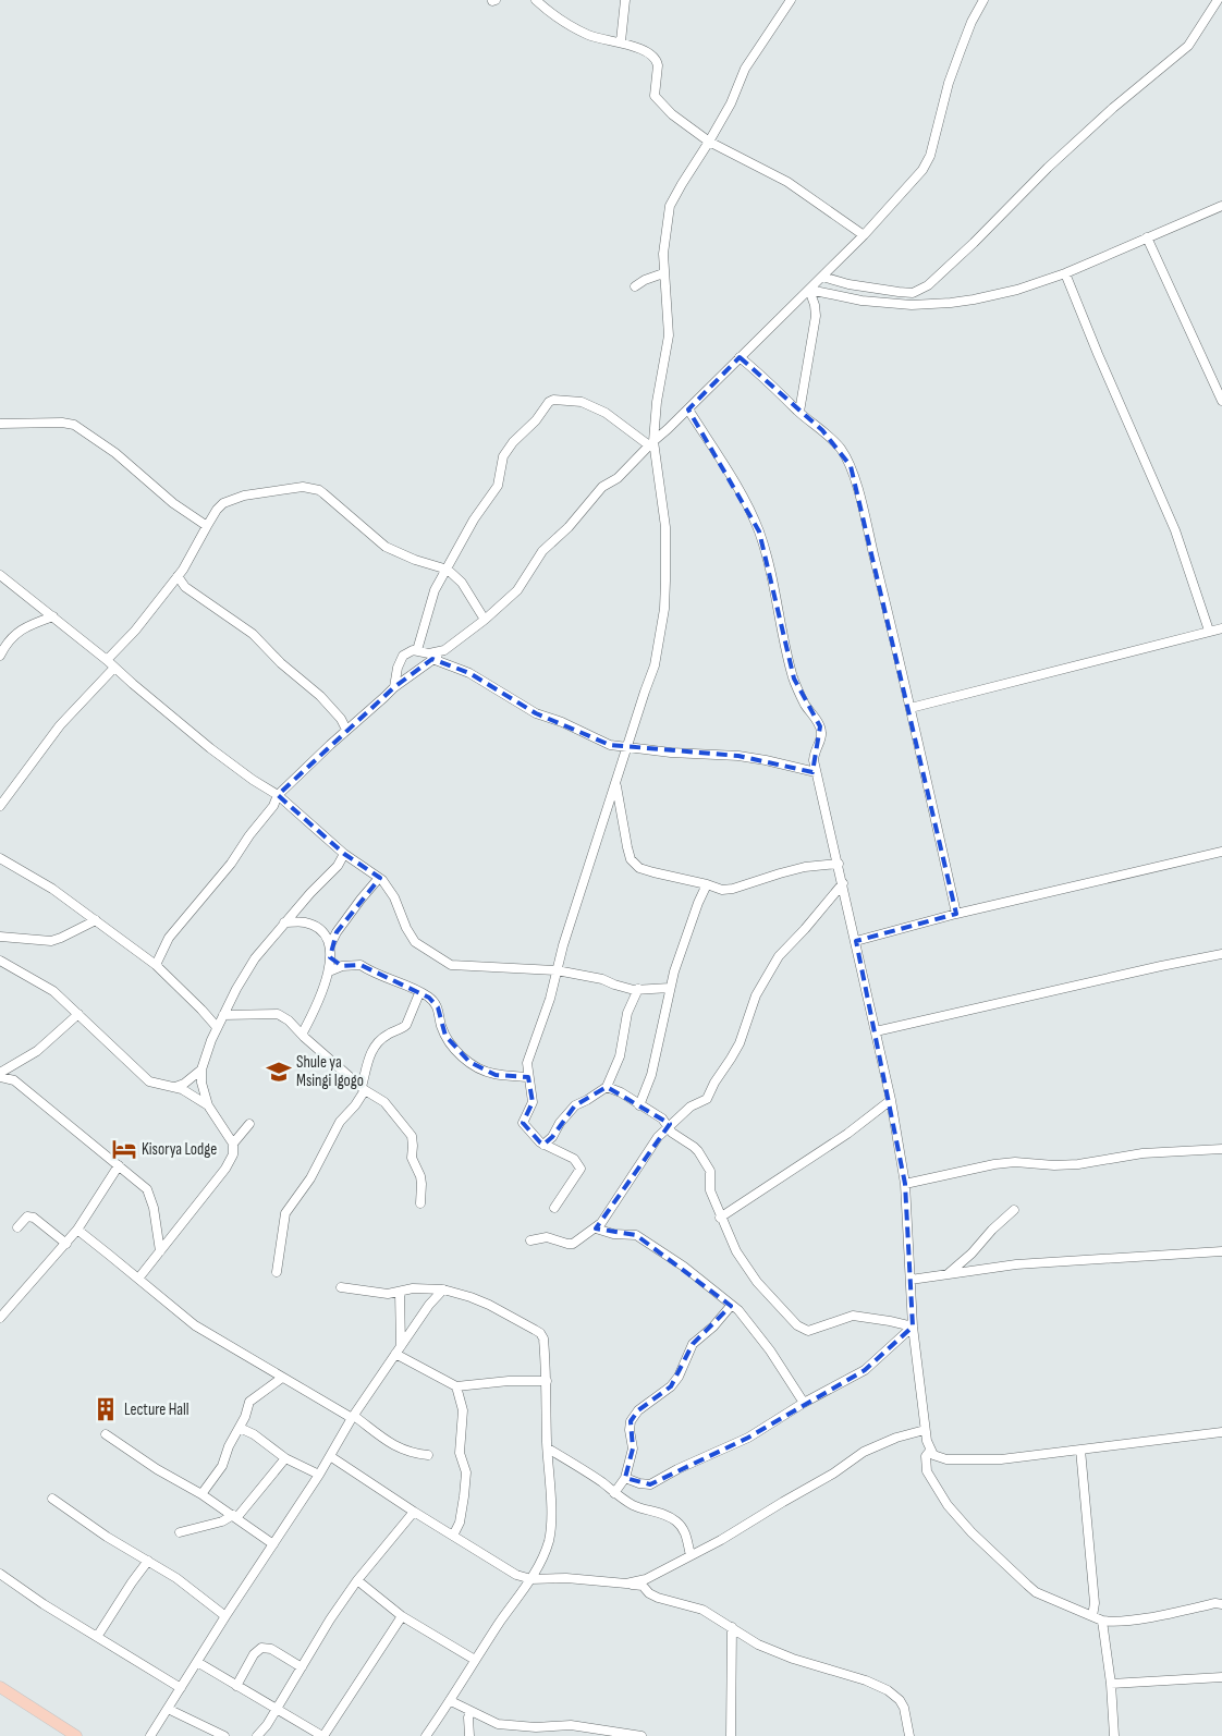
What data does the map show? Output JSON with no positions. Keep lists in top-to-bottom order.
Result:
{
  "places": {
    "school or university": ["Shule ya Msingi Igogo"],
    "hotel": ["Kisorya Lodge"],
    "building": ["Lecture Hall"]
  }
}
